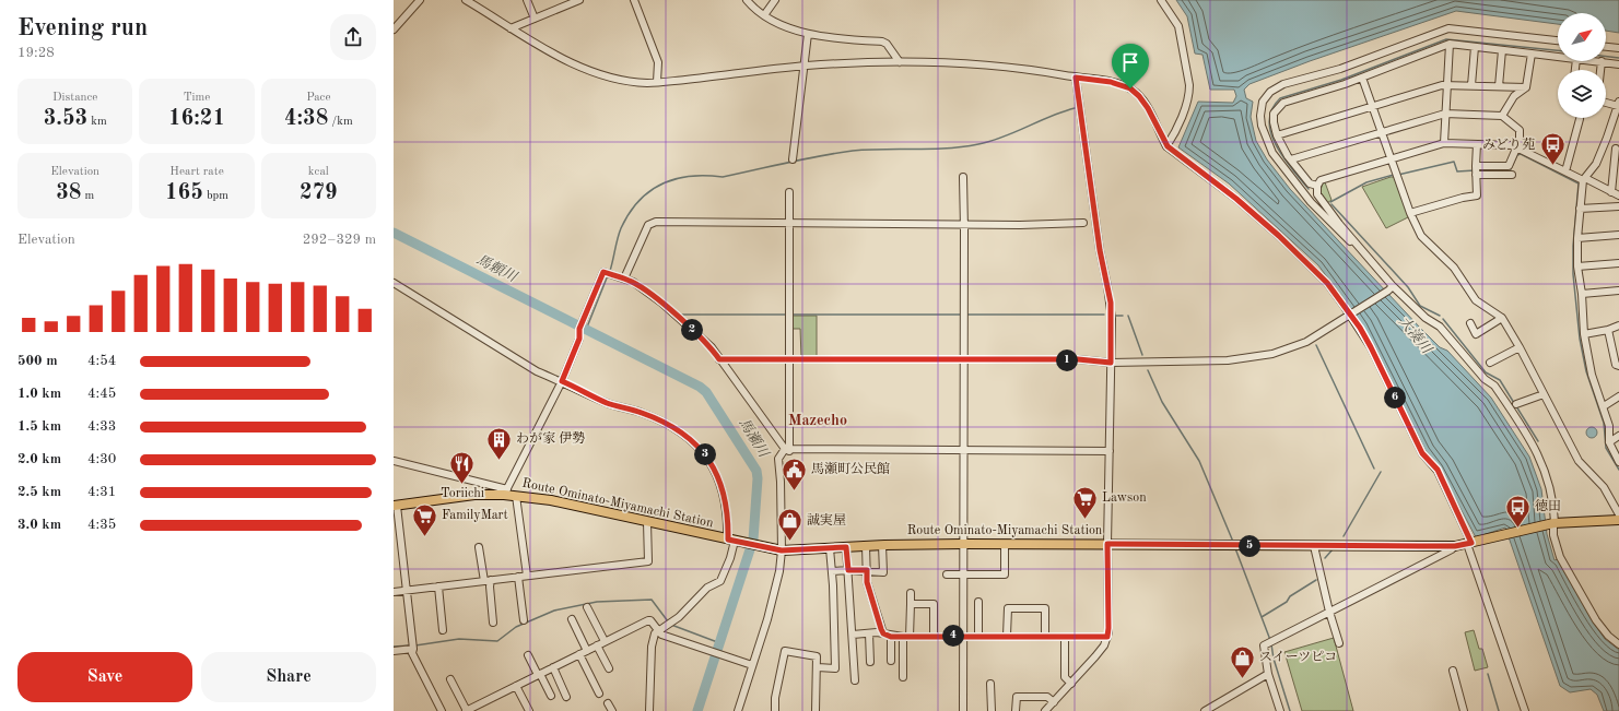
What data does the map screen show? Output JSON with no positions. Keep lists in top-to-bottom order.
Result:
{
  "streets": {
    "main road": ["Route Ominato-Miyamachi Station"]
  },
  "districts": ["Mazecho"],
  "water": ["馬頼川", "大湊川", "馬瀬川"],
  "places": {
    "bus stop": ["みどり苑", "徳田"],
    "building": ["わが家 伊勢"],
    "restaurant": ["Toriichi"],
    "public building": ["馬瀬町公民館"],
    "supermarket": ["Lawson", "FamilyMart"],
    "shop": ["誠実屋", "スイーツピコ"]
  },
  "north": "top right",
  "page": {
    "heading": ["Evening run", "19:28"],
    "stats": [
      ["Distance", "3.53 km"],
      ["Time", "16:21"],
      ["Pace", "4:38 /km"],
      ["Elevation", "38 m"],
      ["Heart rate", "165 bpm"],
      ["kcal", "279"]
    ],
    "chart": ["Elevation", "292–329 m"],
    "pins": [
      "2",
      "1",
      "6",
      "3",
      "5",
      "4"
    ],
    "list": [
      {
        "name": "500 m",
        "note": "4:54"
      },
      {
        "name": "1.0 km",
        "note": "4:45"
      },
      {
        "name": "1.5 km",
        "note": "4:33"
      },
      {
        "name": "2.0 km",
        "note": "4:30"
      },
      {
        "name": "2.5 km",
        "note": "4:31"
      },
      {
        "name": "3.0 km",
        "note": "4:35"
      }
    ],
    "buttons": ["Save", "Share"]
  }
}
